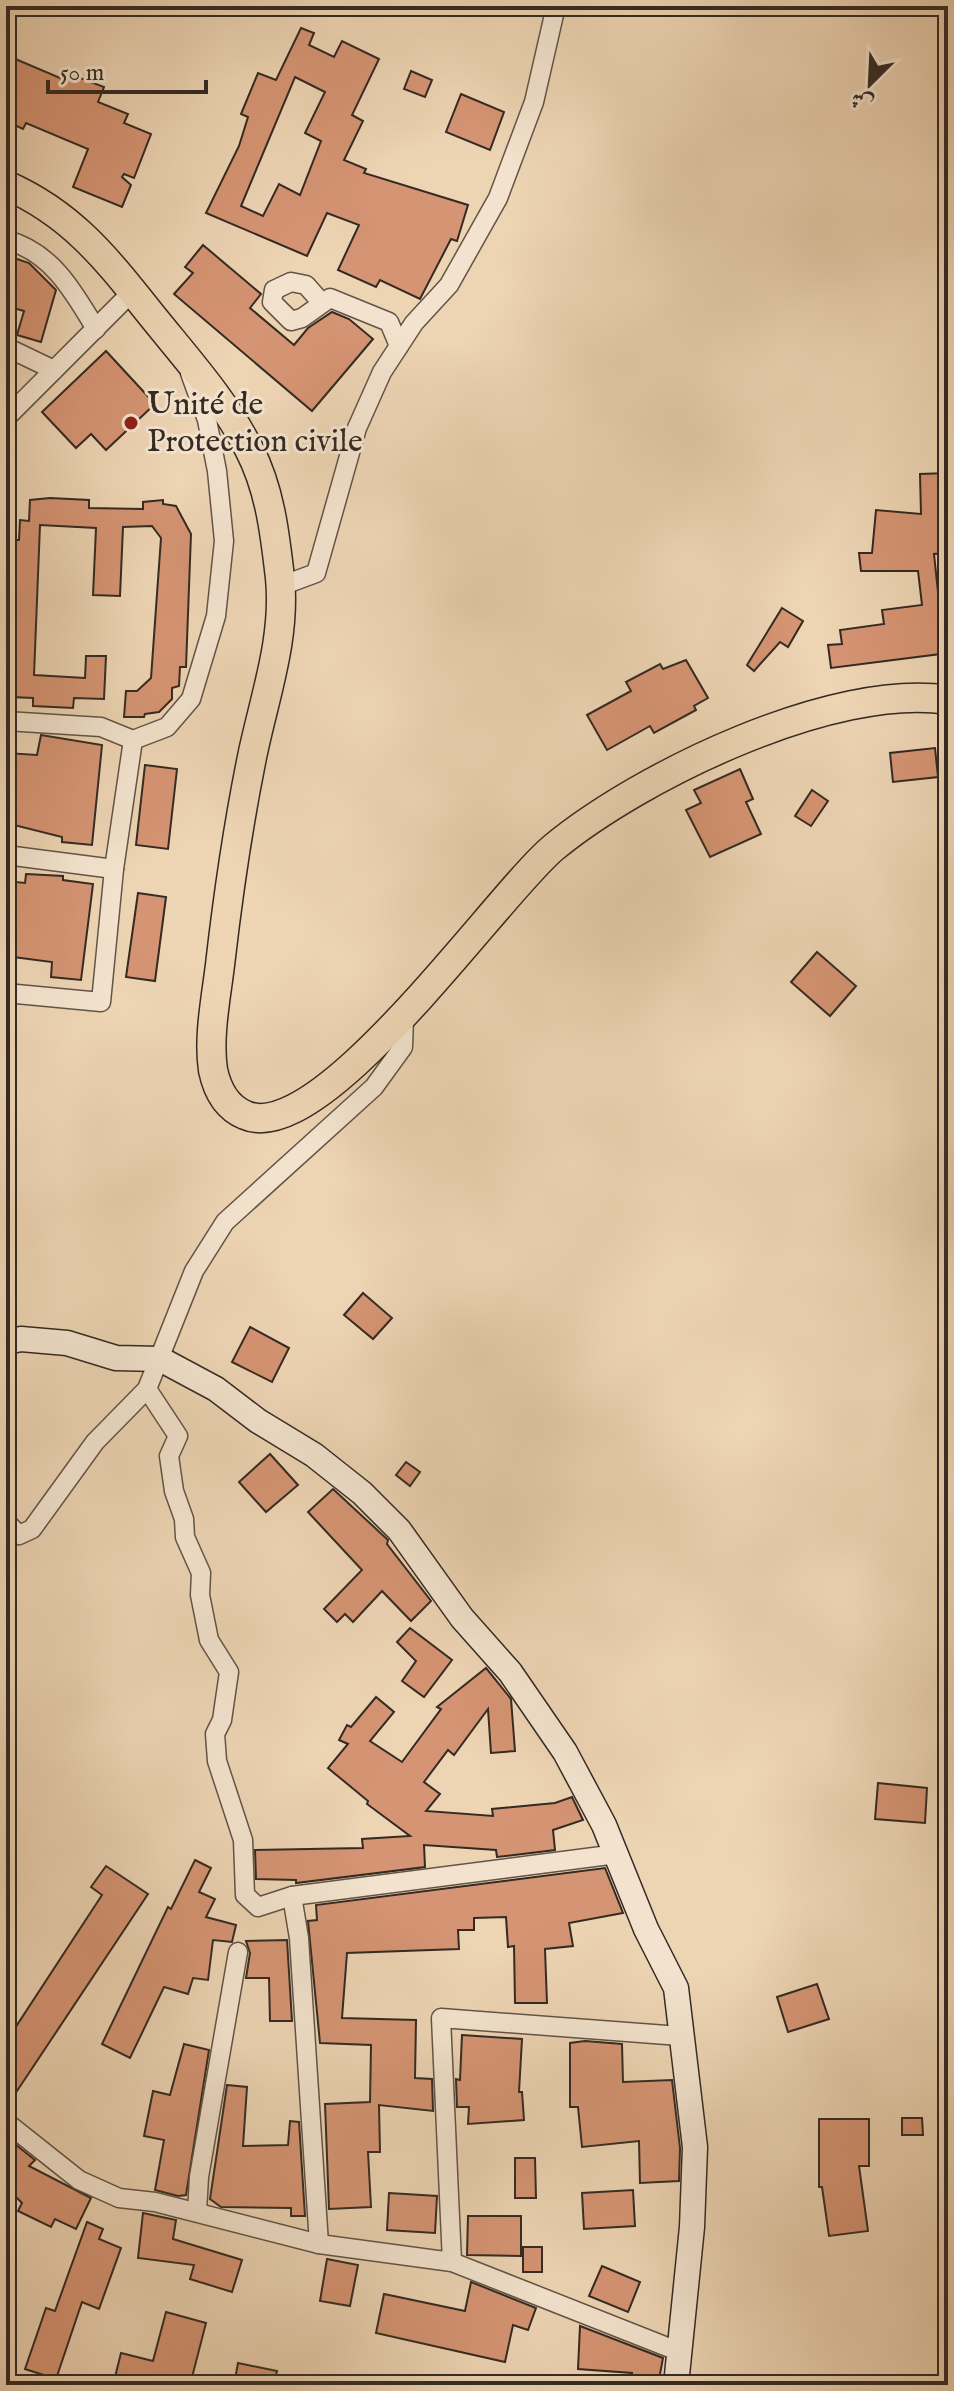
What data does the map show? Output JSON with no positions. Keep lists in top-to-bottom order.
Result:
{
  "places": ["Unité de Protection civile"],
  "scale_bar": "50 m",
  "north": "bottom left"
}
